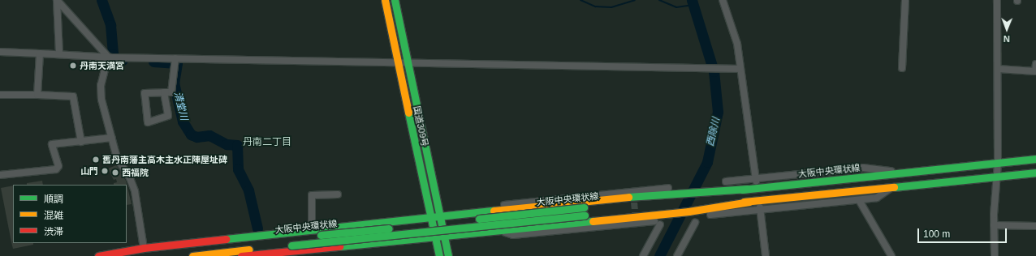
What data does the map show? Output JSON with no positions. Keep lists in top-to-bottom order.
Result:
{
  "streets": {
    "main road": ["国道309号", "大阪中央環状線"]
  },
  "districts": ["丹南二丁目"],
  "water": ["清堂川", "西除川"],
  "places": [
    "丹南天満宮",
    "舊丹南藩主高木主水正陣屋址碑",
    "山門",
    "西福院"
  ],
  "legend": ["順調", "混雑", "渋滞"],
  "scale_bar": "100 m",
  "north": "bottom"
}
